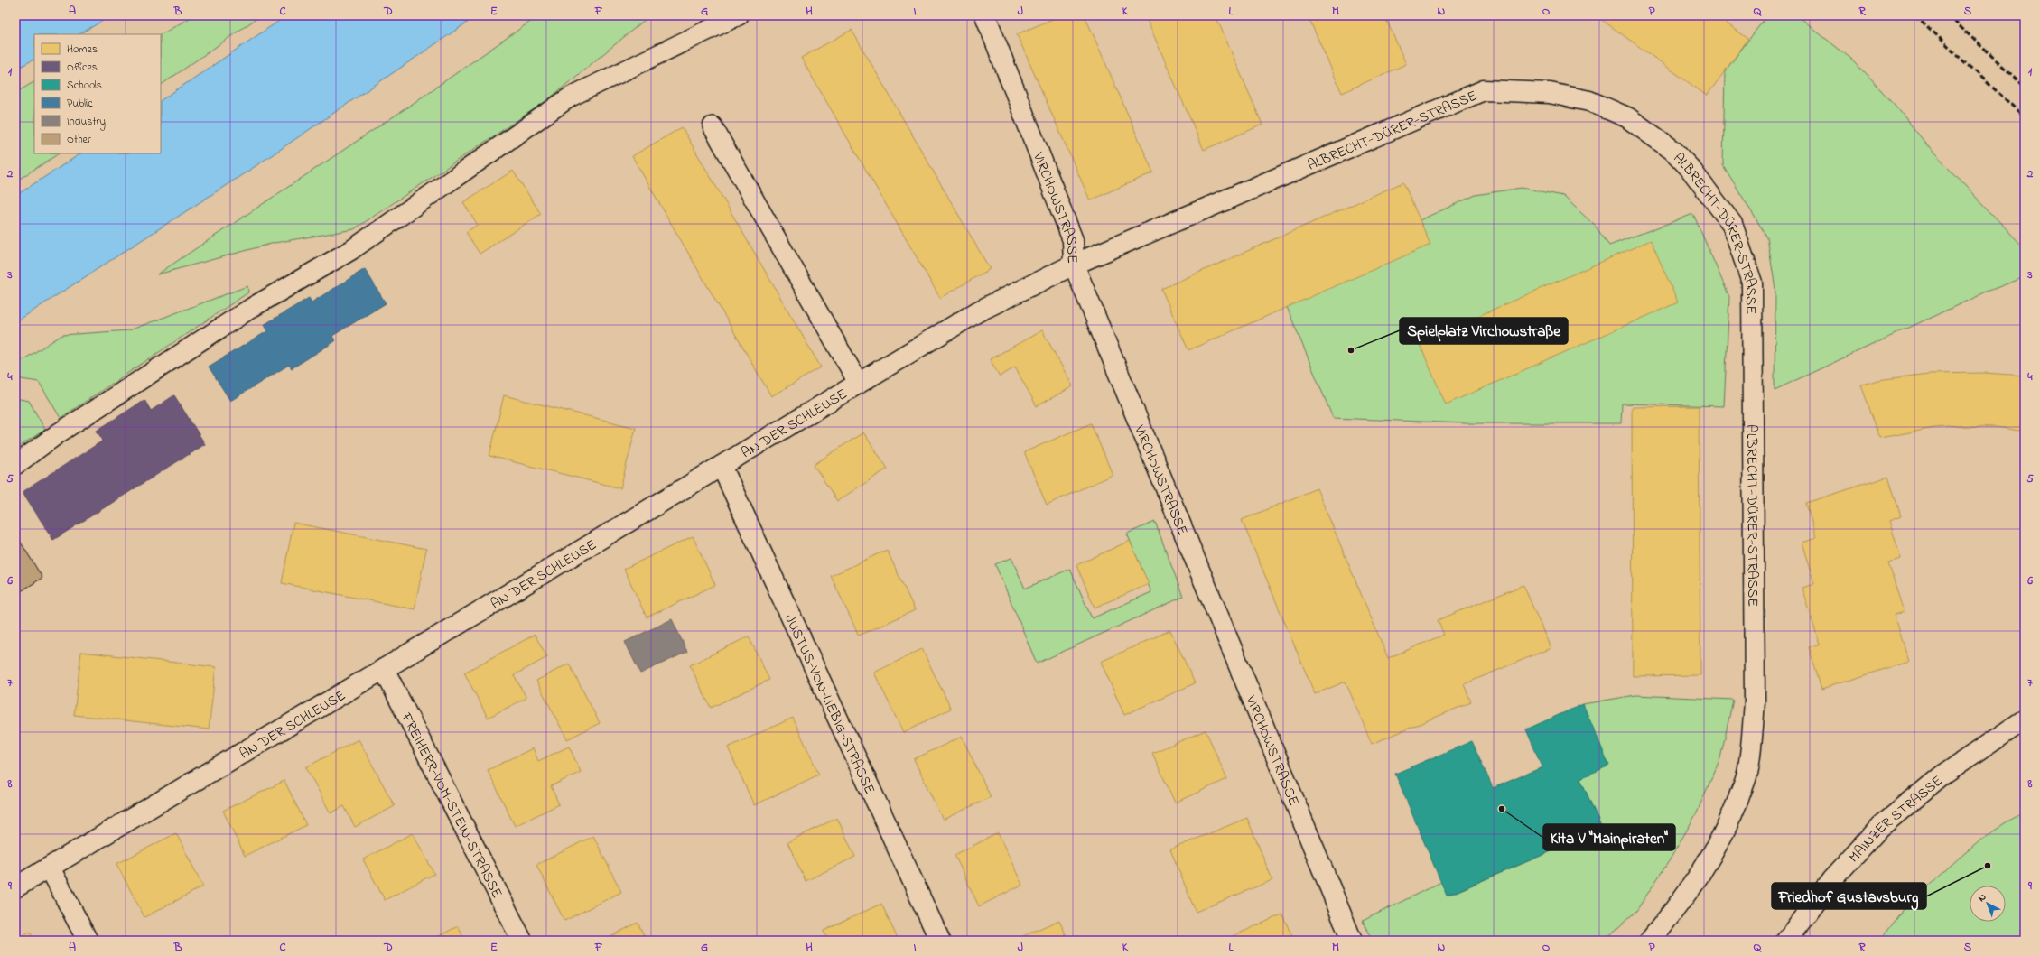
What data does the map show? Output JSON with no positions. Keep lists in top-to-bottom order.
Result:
{
  "streets": {
    "street": [
      "ALBRECHT-DÜRER-STRASSE",
      "VIRCHOWSTRASSE",
      "AN DER SCHLEUSE",
      "JUSTUS-VON-LIEBIG-STRASSE",
      "FREIHERR-VOM-STEIN-STRASSE",
      "MAINZER STRASSE"
    ]
  },
  "crossings": [
    ["ALBRECHT-DÜRER-STRASSE", "VIRCHOWSTRASSE"],
    ["ALBRECHT-DÜRER-STRASSE", "AN DER SCHLEUSE"],
    ["VIRCHOWSTRASSE", "AN DER SCHLEUSE"],
    ["AN DER SCHLEUSE", "JUSTUS-VON-LIEBIG-STRASSE"],
    ["AN DER SCHLEUSE", "FREIHERR-VOM-STEIN-STRASSE"]
  ],
  "places": ["Spielplatz Virchowstraße", "Kita V \"Mainpiraten\"", "Friedhof Gustavsburg"],
  "legend": [
    "Homes",
    "Offices",
    "Schools",
    "Public",
    "Industry",
    "Other"
  ],
  "north": "top left",
  "grid": {
    "columns": [
      "A",
      "B",
      "C",
      "D",
      "E",
      "F",
      "G",
      "H",
      "I",
      "J",
      "K",
      "L",
      "M",
      "N",
      "O",
      "P",
      "Q",
      "R",
      "S"
    ],
    "rows": [
      "1",
      "2",
      "3",
      "4",
      "5",
      "6",
      "7",
      "8",
      "9"
    ]
  }
}
